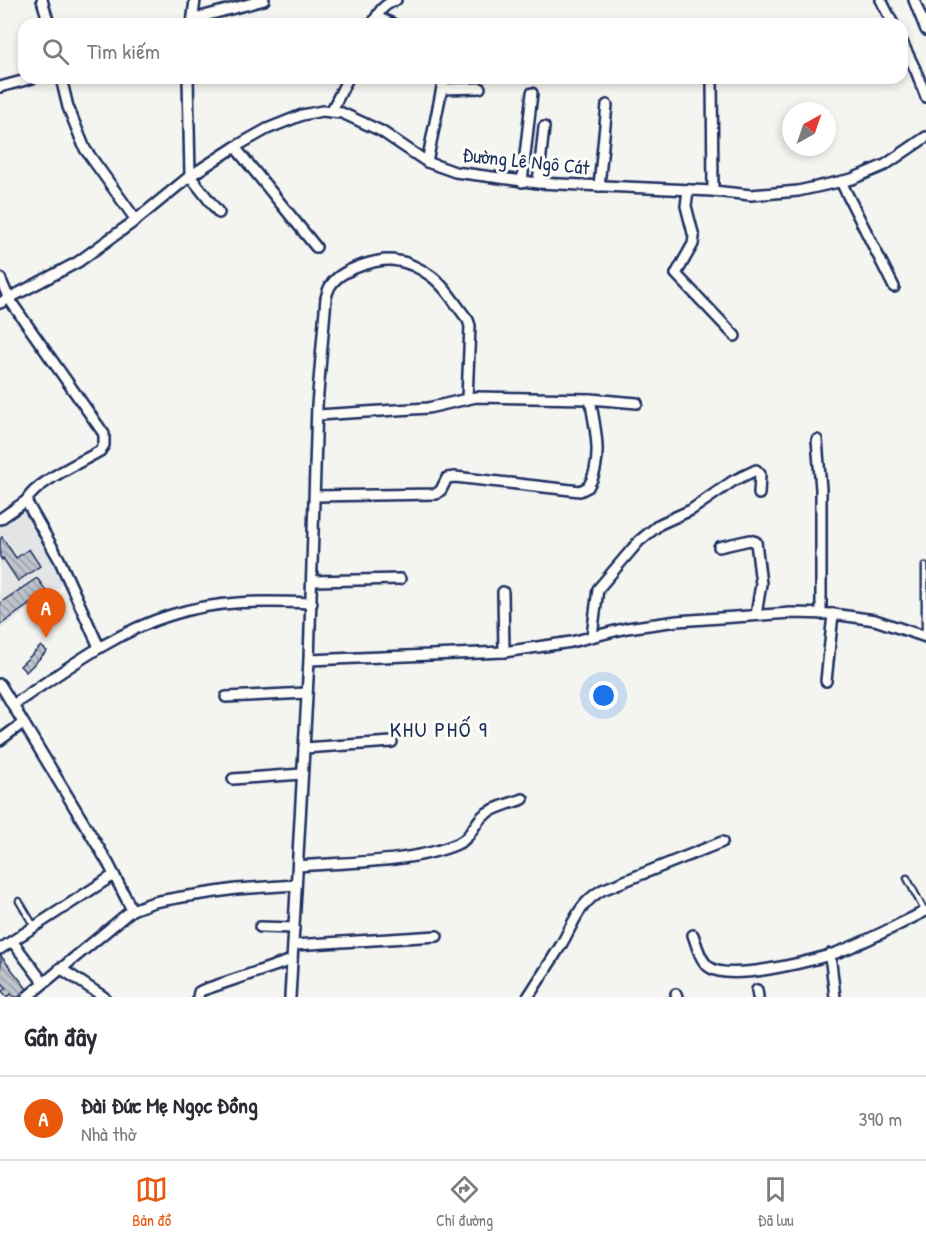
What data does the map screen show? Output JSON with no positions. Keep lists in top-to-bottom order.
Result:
{
  "streets": {
    "street": ["Đường Lê Ngô Cát"]
  },
  "districts": ["KHU PHỐ 9"],
  "north": "top right",
  "page": {
    "search": "Tìm kiếm",
    "pins": "A",
    "heading": "Gần đây",
    "list": [
      {
        "mark": "A",
        "name": "Đài Đức Mẹ Ngọc Đồng",
        "note": "Nhà thờ",
        "value": "390 m"
      }
    ],
    "nav": ["Bản đồ", "Chỉ đường", "Đã lưu"]
  }
}
